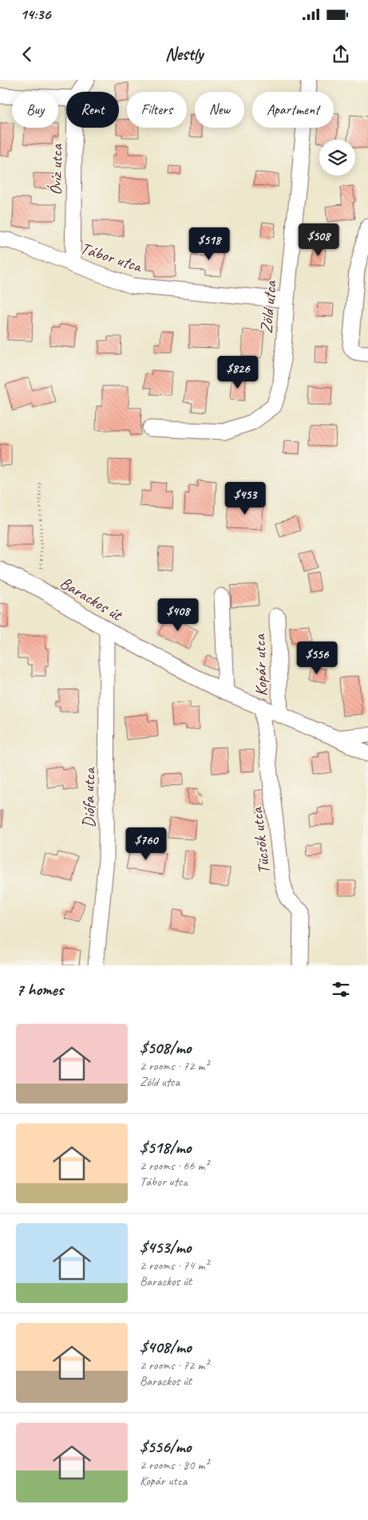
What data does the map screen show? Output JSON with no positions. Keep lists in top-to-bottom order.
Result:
{
  "streets": {
    "street": [
      "Óvíz utca",
      "Tábor utca",
      "Zöld utca",
      "Barackos út",
      "Kopár utca",
      "Diófa utca",
      "Tücsök utca"
    ]
  },
  "crossings": [
    ["Óvíz utca", "Tábor utca"],
    ["Tábor utca", "Zöld utca"],
    ["Barackos út", "Kopár utca"],
    ["Barackos út", "Diófa utca"],
    ["Barackos út", "Tücsök utca"]
  ],
  "page": {
    "status": "14:36",
    "header": "Nestly",
    "chip": [
      "Buy",
      "Rent",
      "Filters",
      "New",
      "Apartment"
    ],
    "price": [
      "$508",
      "$518",
      "$826",
      "$453",
      "$408",
      "$556",
      "$760"
    ],
    "heading": "7 homes",
    "list": [
      {
        "name": "$508/mo",
        "note": "2 rooms · 72 m² · Zöld utca"
      },
      {
        "name": "$518/mo",
        "note": "2 rooms · 66 m² · Tábor utca"
      },
      {
        "name": "$453/mo",
        "note": "2 rooms · 74 m² · Barackos út"
      },
      {
        "name": "$408/mo",
        "note": "2 rooms · 72 m² · Barackos út"
      },
      {
        "name": "$556/mo",
        "note": "2 rooms · 80 m² · Kopár utca"
      }
    ]
  }
}
